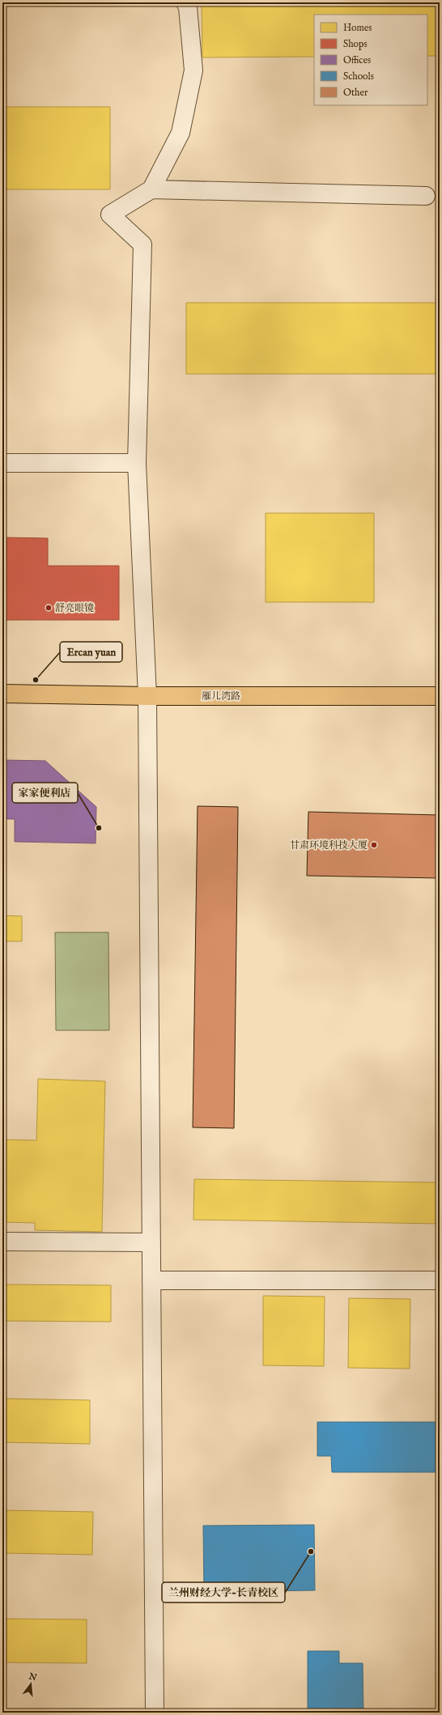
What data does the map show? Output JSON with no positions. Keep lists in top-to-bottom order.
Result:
{
  "streets": {
    "main road": ["雁儿湾路"]
  },
  "places": [
    "舒亮眼镜",
    "Ercan yuan",
    "家家便利店",
    "甘肃环境科技大厦",
    "兰州财经大学-长青校区"
  ],
  "legend": [
    "Homes",
    "Shops",
    "Offices",
    "Schools",
    "Other"
  ],
  "north": "top"
}
